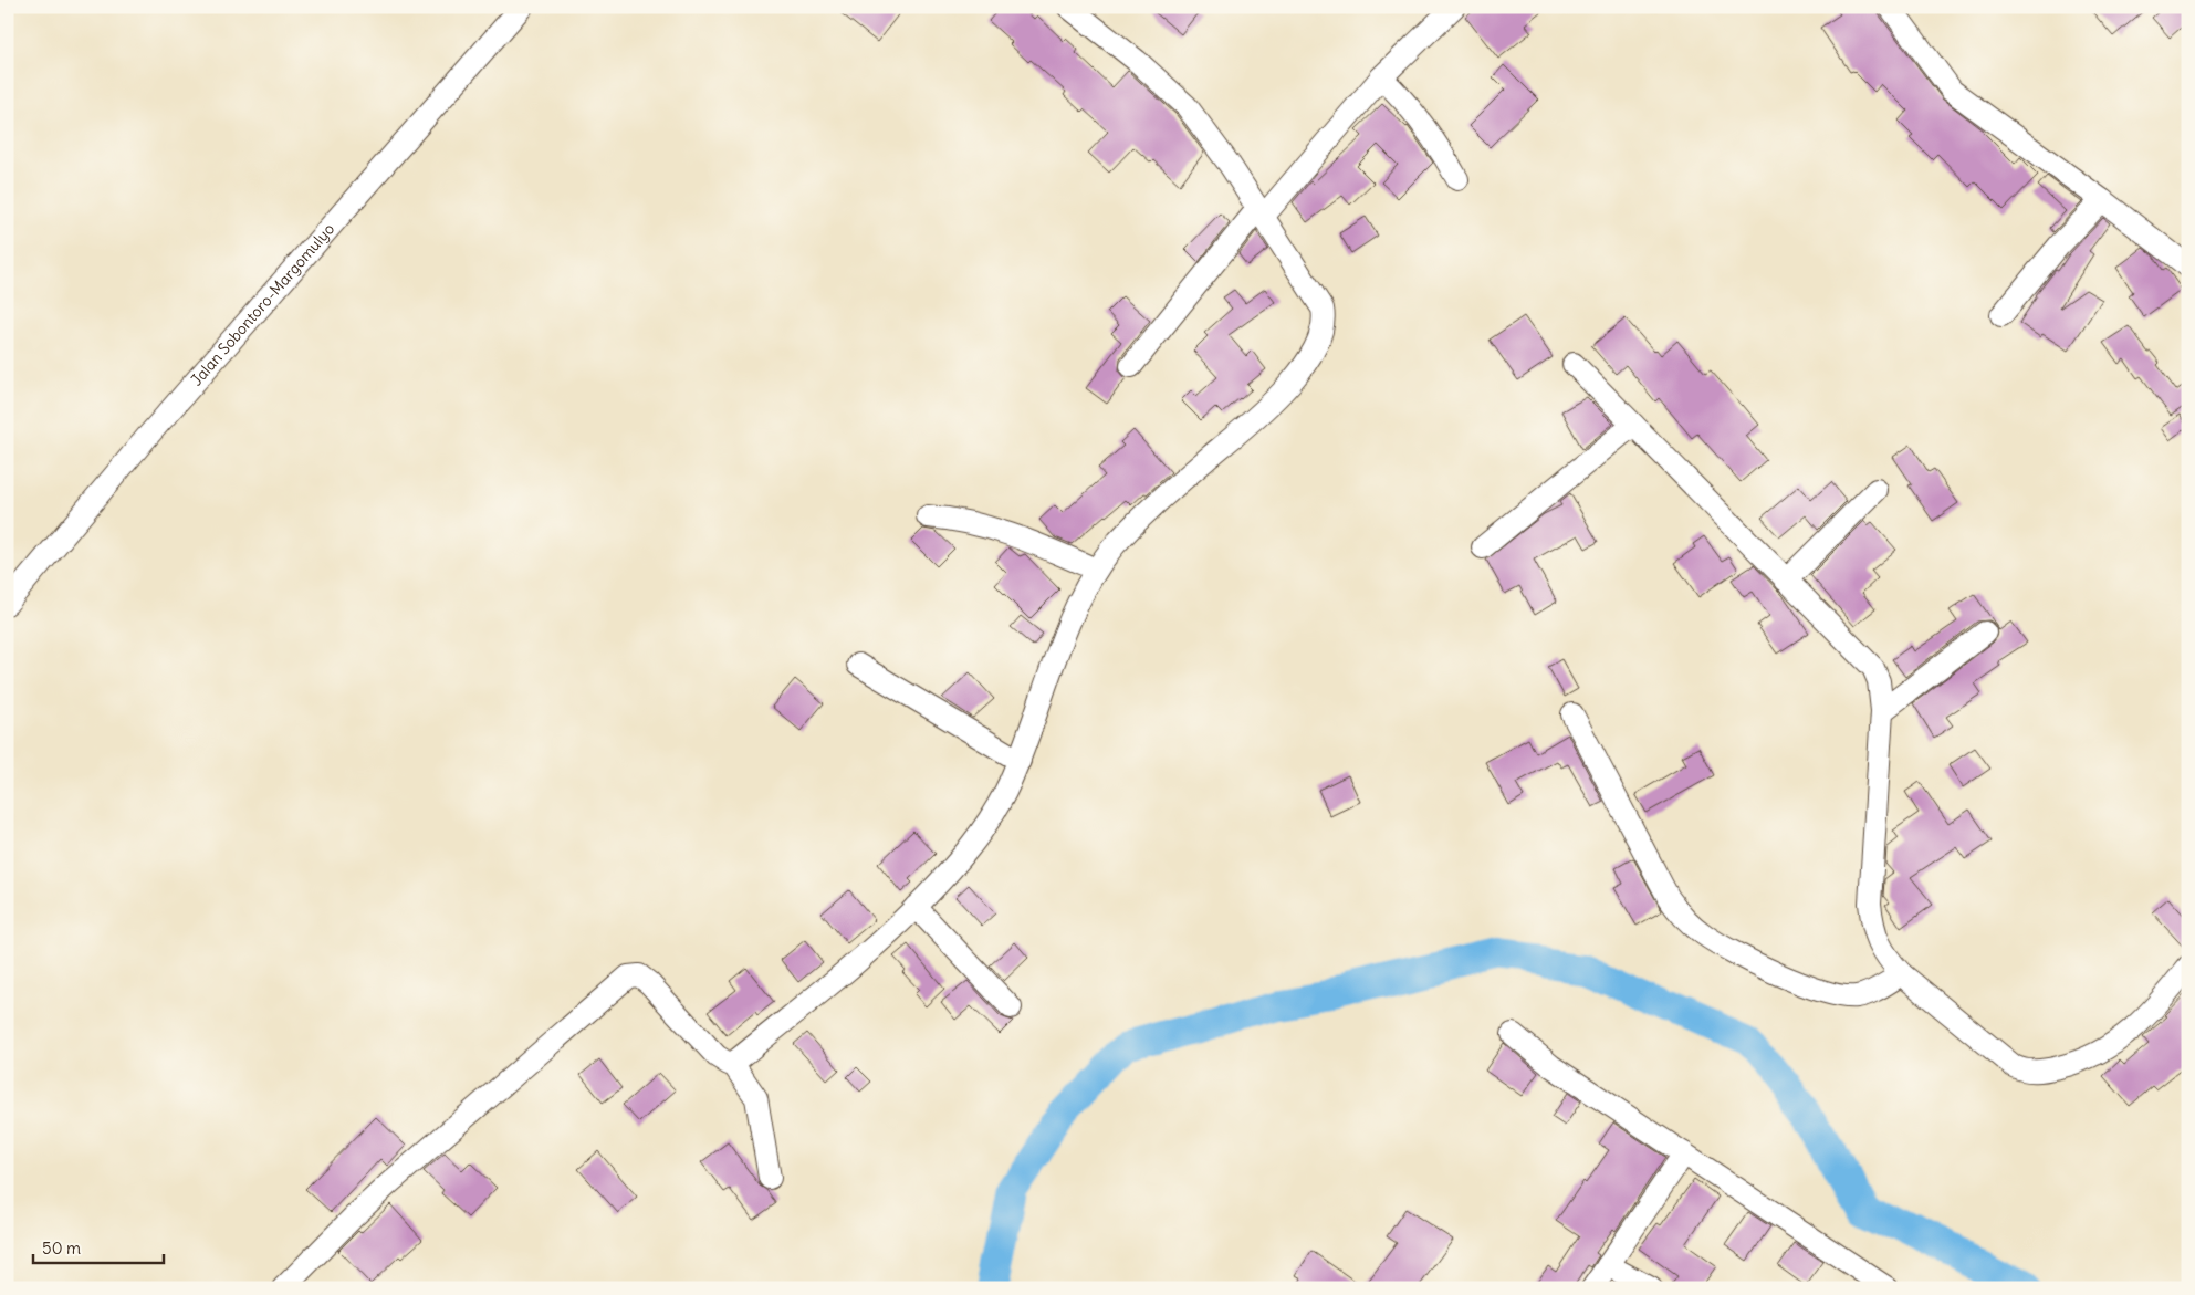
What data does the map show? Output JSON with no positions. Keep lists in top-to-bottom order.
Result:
{
  "streets": {
    "street": ["Jalan Sobontoro-Margomulyo"]
  },
  "scale_bar": "50 m"
}
